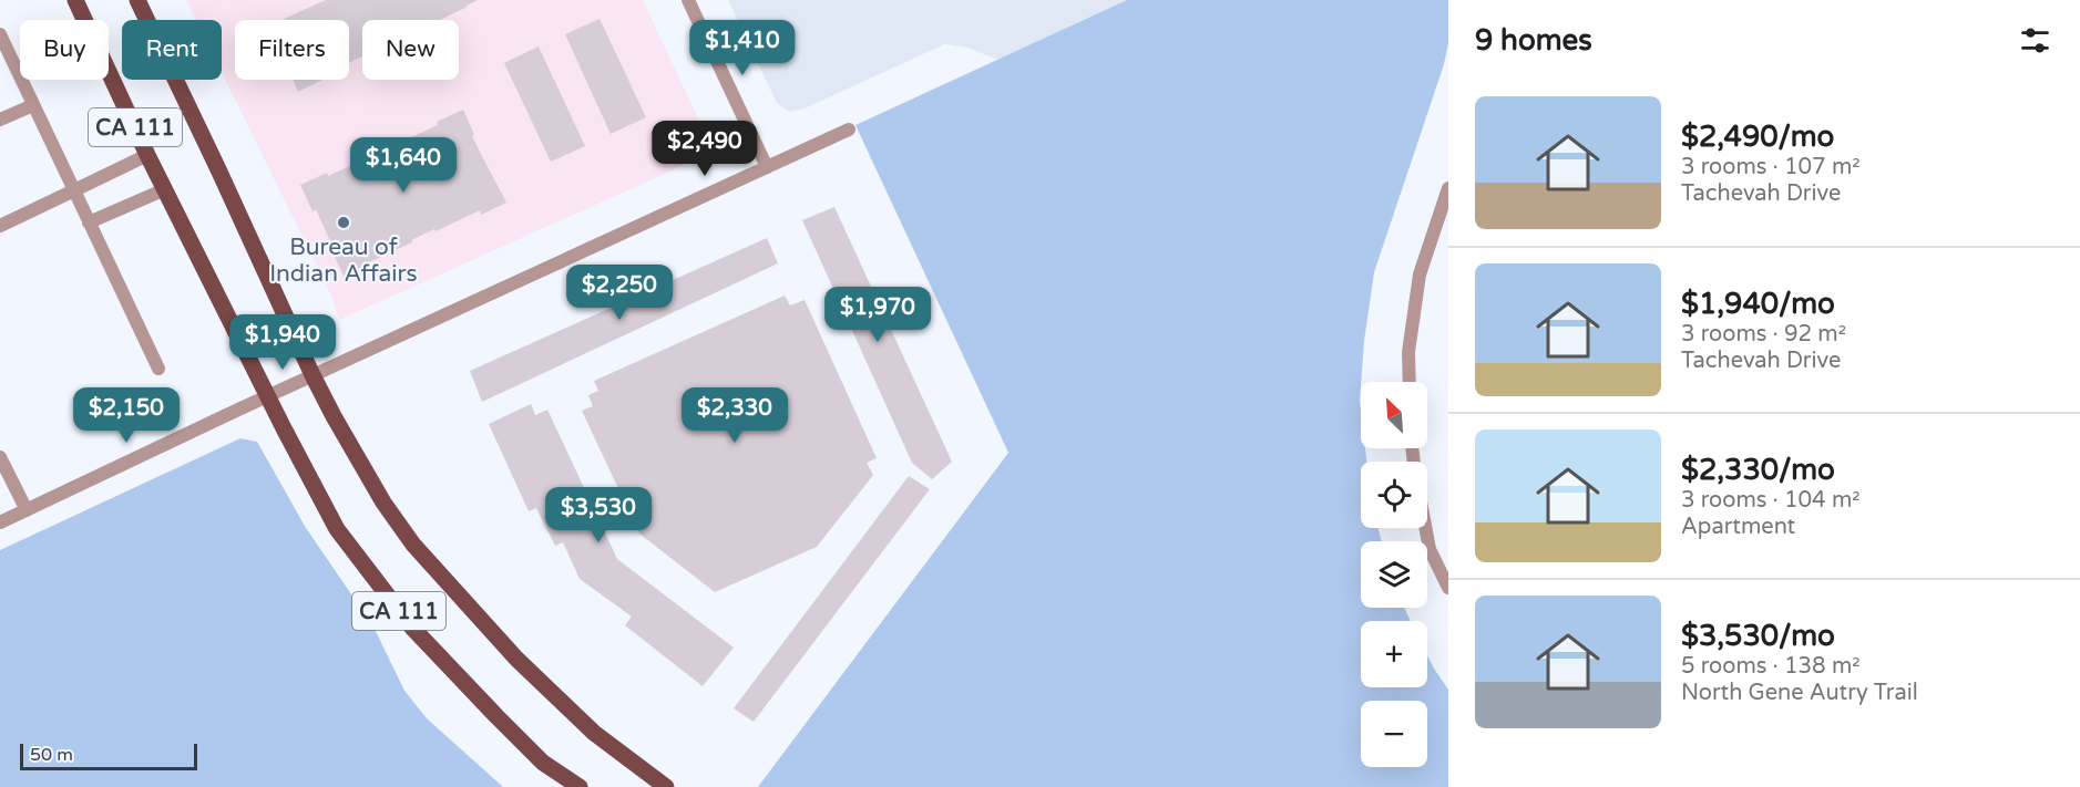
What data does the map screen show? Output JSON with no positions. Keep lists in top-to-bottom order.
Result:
{
  "streets": {
    "main road": ["CA 111"]
  },
  "places": ["Bureau of Indian Affairs"],
  "scale_bar": "50 m",
  "north": "top left",
  "page": {
    "heading": "9 homes",
    "price": [
      "$1,410",
      "$2,490",
      "$1,640",
      "$2,250",
      "$1,970",
      "$1,940",
      "$2,150",
      "$2,330",
      "$3,530"
    ],
    "chip": [
      "Buy",
      "Rent",
      "Filters",
      "New"
    ],
    "list": [
      {
        "name": "$2,490/mo",
        "note": "3 rooms · 107 m² · Tachevah Drive"
      },
      {
        "name": "$1,940/mo",
        "note": "3 rooms · 92 m² · Tachevah Drive"
      },
      {
        "name": "$2,330/mo",
        "note": "3 rooms · 104 m² · Apartment"
      },
      {
        "name": "$3,530/mo",
        "note": "5 rooms · 138 m² · North Gene Autry Trail"
      }
    ],
    "map_buttons": ["+", "−"],
    "scale": "50 m"
  }
}
